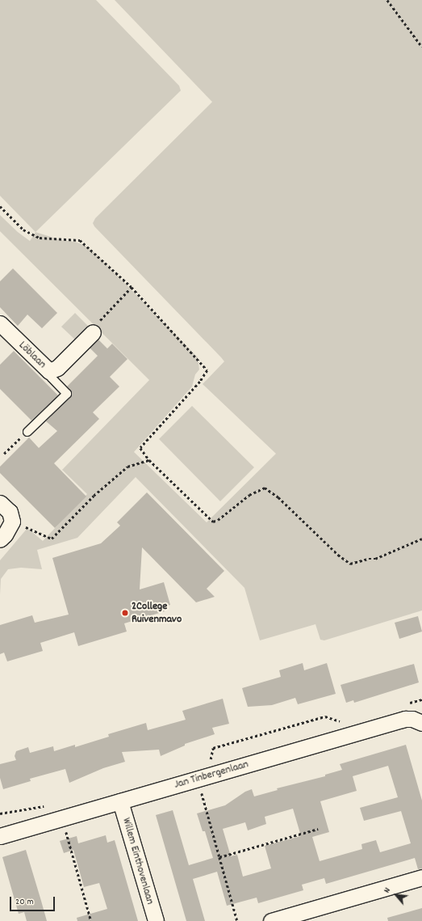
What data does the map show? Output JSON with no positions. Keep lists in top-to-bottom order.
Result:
{
  "streets": {
    "street": ["Löblaan", "Jan Tinbergenlaan", "Willem Einthovenlaan"]
  },
  "crossings": [
    ["Jan Tinbergenlaan", "Willem Einthovenlaan"]
  ],
  "places": ["2College Ruivenmavo"],
  "scale_bar": "20 m",
  "north": "top left"
}
